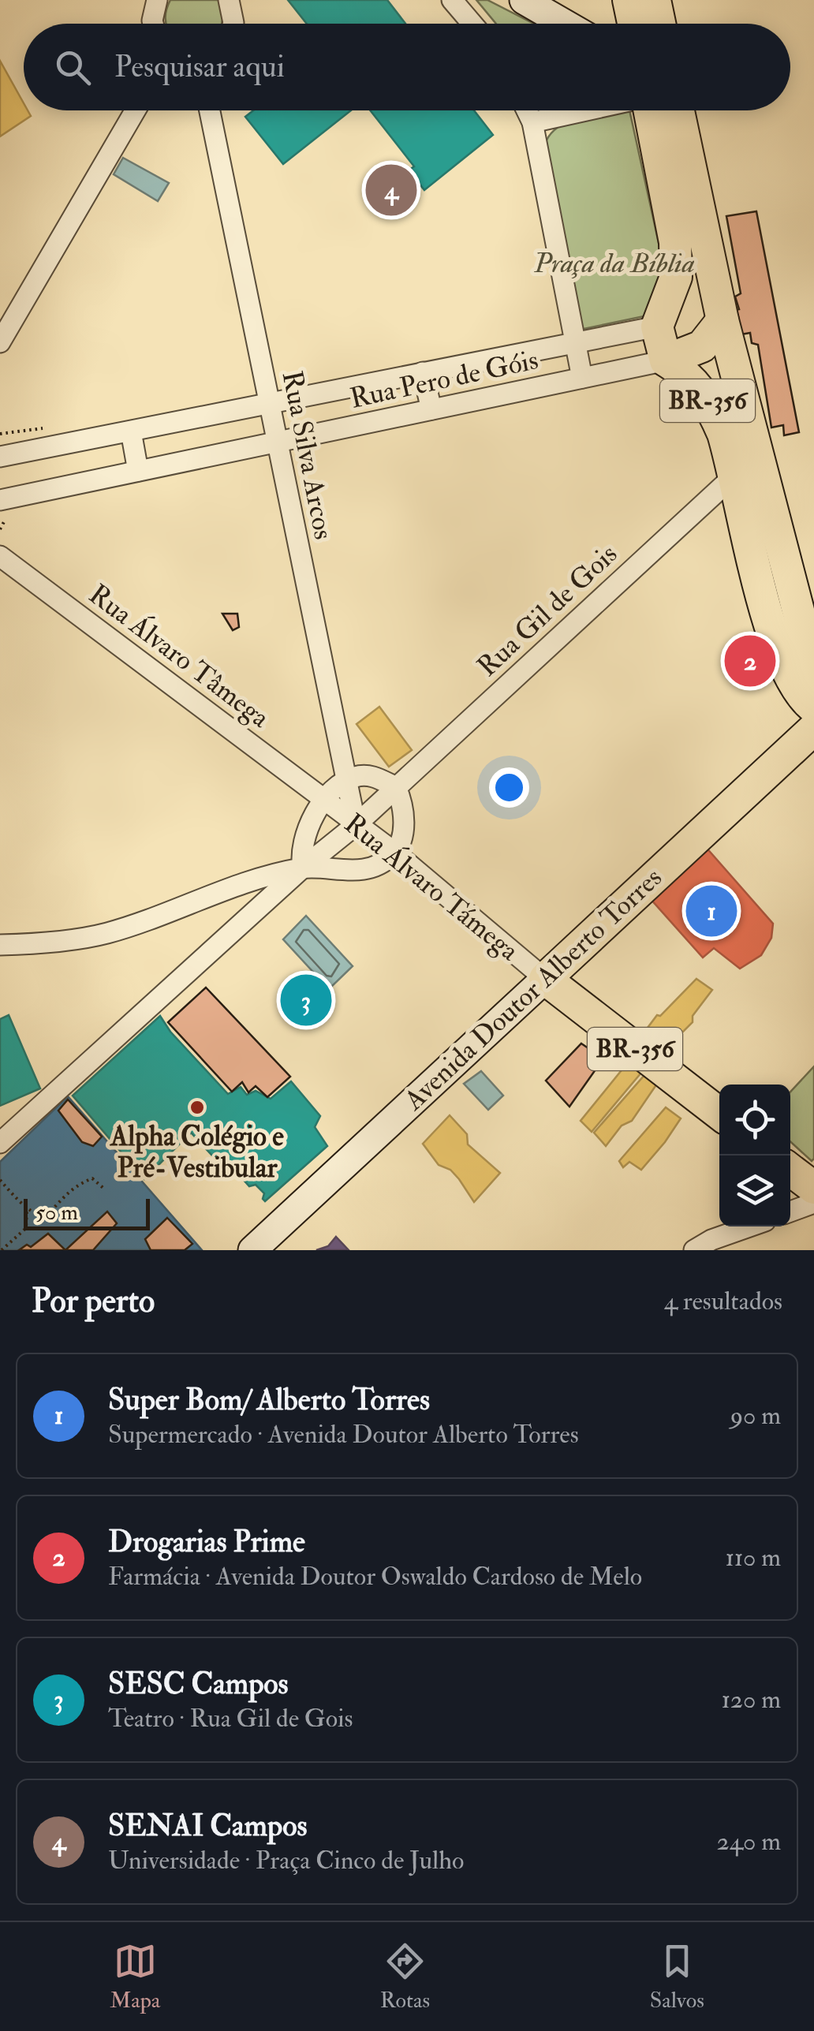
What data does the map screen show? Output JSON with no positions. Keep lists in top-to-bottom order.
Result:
{
  "streets": {
    "main road": ["BR-356", "Rua Álvaro Támega", "Avenida Doutor Alberto Torres"],
    "street": [
      "Rua Pero de Góis",
      "Rua Silva Arcos",
      "Rua Gil de Gois",
      "Rua Álvaro Tâmega"
    ]
  },
  "crossings": [
    ["Rua Pero de Góis", "BR-356"],
    ["Rua Pero de Góis", "Rua Silva Arcos"],
    ["BR-356", "Rua Gil de Gois"],
    ["Rua Silva Arcos", "Rua Gil de Gois"],
    ["Rua Silva Arcos", "Rua Álvaro Támega"],
    ["Rua Gil de Gois", "Rua Álvaro Támega"],
    ["Rua Álvaro Tâmega", "Rua Álvaro Támega"],
    ["Rua Álvaro Támega", "Avenida Doutor Alberto Torres"]
  ],
  "parks": ["Praça da Bíblia"],
  "places": ["Alpha Colégio e Pré-Vestibular"],
  "scale_bar": "50 m",
  "page": {
    "search": "Pesquisar aqui",
    "pins": [
      "4",
      "2",
      "1",
      "3"
    ],
    "scale": "50 m",
    "heading": ["Por perto", "4 resultados"],
    "list": [
      {
        "mark": "1",
        "name": "Super Bom/ Alberto Torres",
        "note": "Supermercado · Avenida Doutor Alberto Torres",
        "value": "90 m"
      },
      {
        "mark": "2",
        "name": "Drogarias Prime",
        "note": "Farmácia · Avenida Doutor Oswaldo Cardoso de Melo",
        "value": "110 m"
      },
      {
        "mark": "3",
        "name": "SESC Campos",
        "note": "Teatro · Rua Gil de Gois",
        "value": "120 m"
      },
      {
        "mark": "4",
        "name": "SENAI Campos",
        "note": "Universidade · Praça Cinco de Julho",
        "value": "240 m"
      }
    ],
    "nav": ["Mapa", "Rotas", "Salvos"]
  }
}
